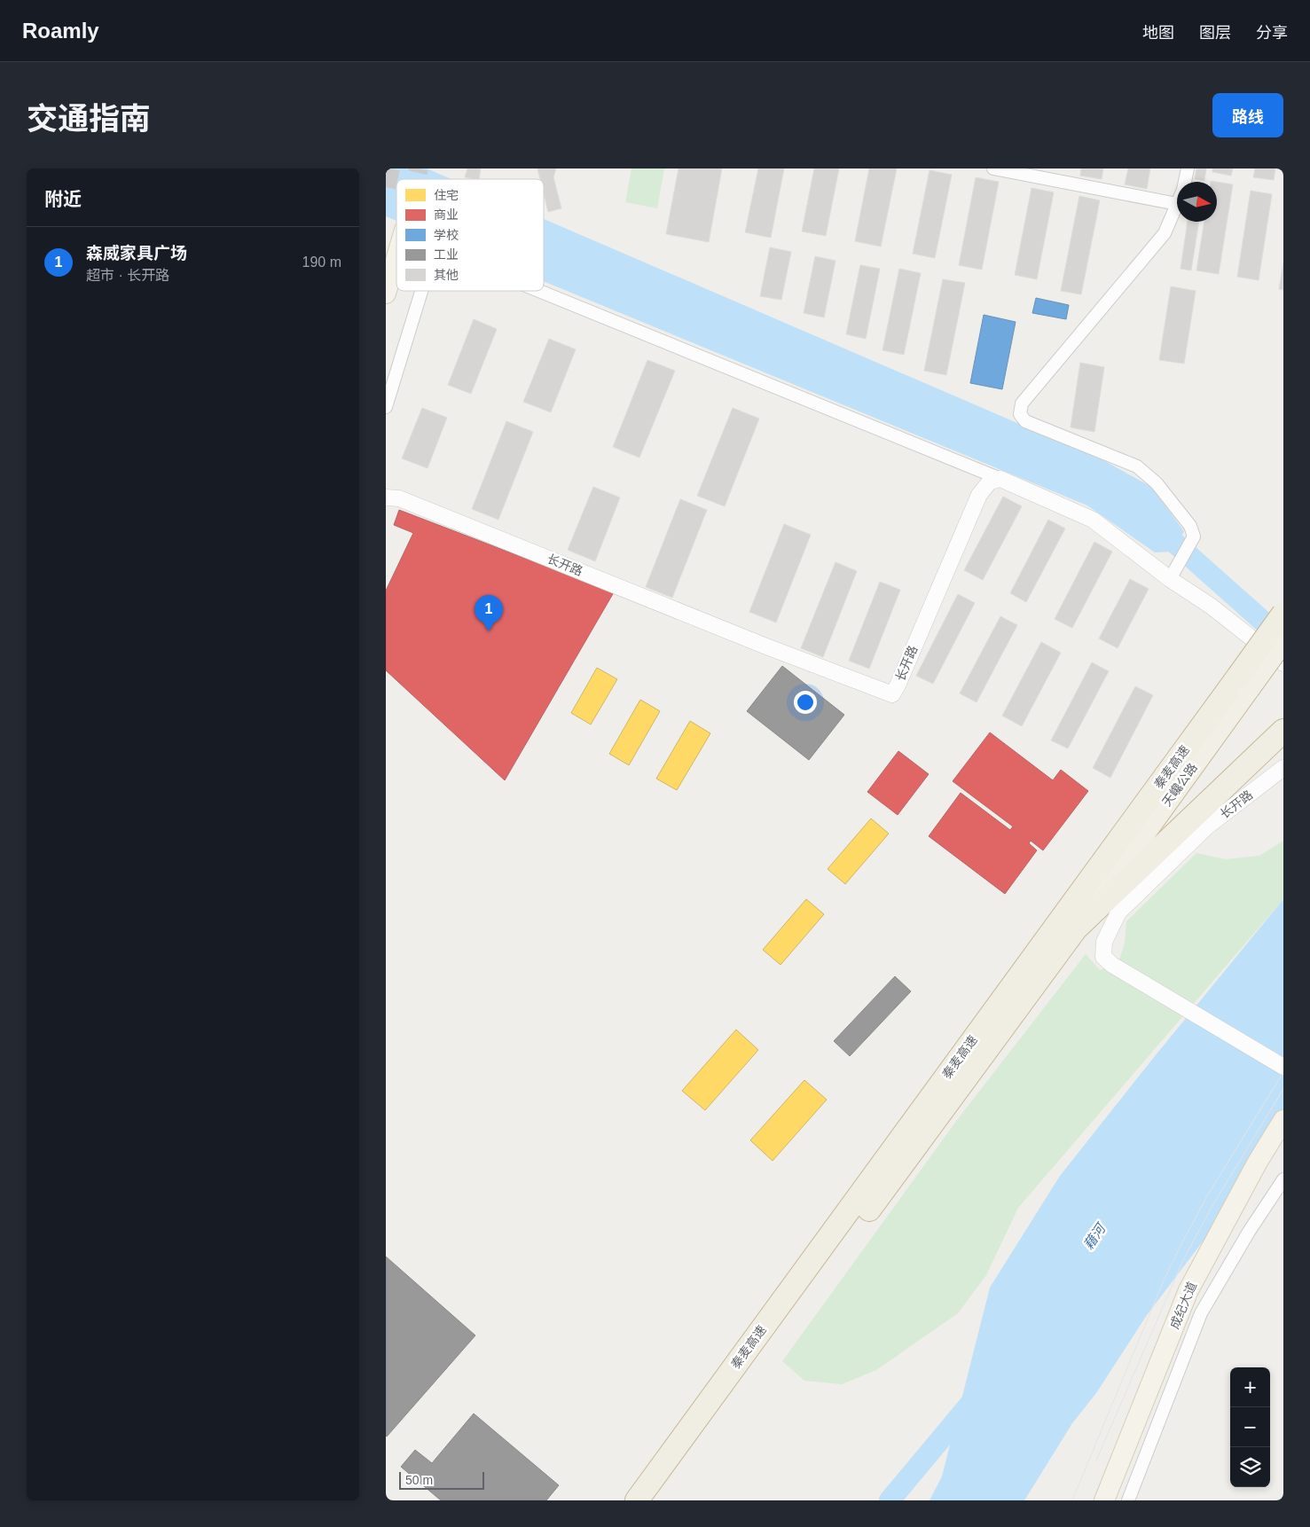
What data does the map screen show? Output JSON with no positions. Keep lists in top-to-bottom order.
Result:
{
  "streets": {
    "highway": ["秦麦高速", "天巉公路"],
    "main road": ["成纪大道"],
    "street": ["长开路"]
  },
  "crossings": [
    ["秦麦高速", "天巉公路"]
  ],
  "water": ["藉河"],
  "legend": [
    "住宅",
    "商业",
    "学校",
    "工业",
    "其他"
  ],
  "scale_bar": "50 m",
  "north": "right",
  "page": {
    "header": "Roamly",
    "nav": ["地图", "图层", "分享"],
    "title": "交通指南",
    "buttons": "路线",
    "heading": "附近",
    "list": [
      {
        "mark": "1",
        "name": "森威家具广场",
        "note": "超市 · 长开路",
        "value": "190 m"
      }
    ],
    "pins": "1",
    "map_buttons": ["+", "−"],
    "scale": "50 m"
  }
}
